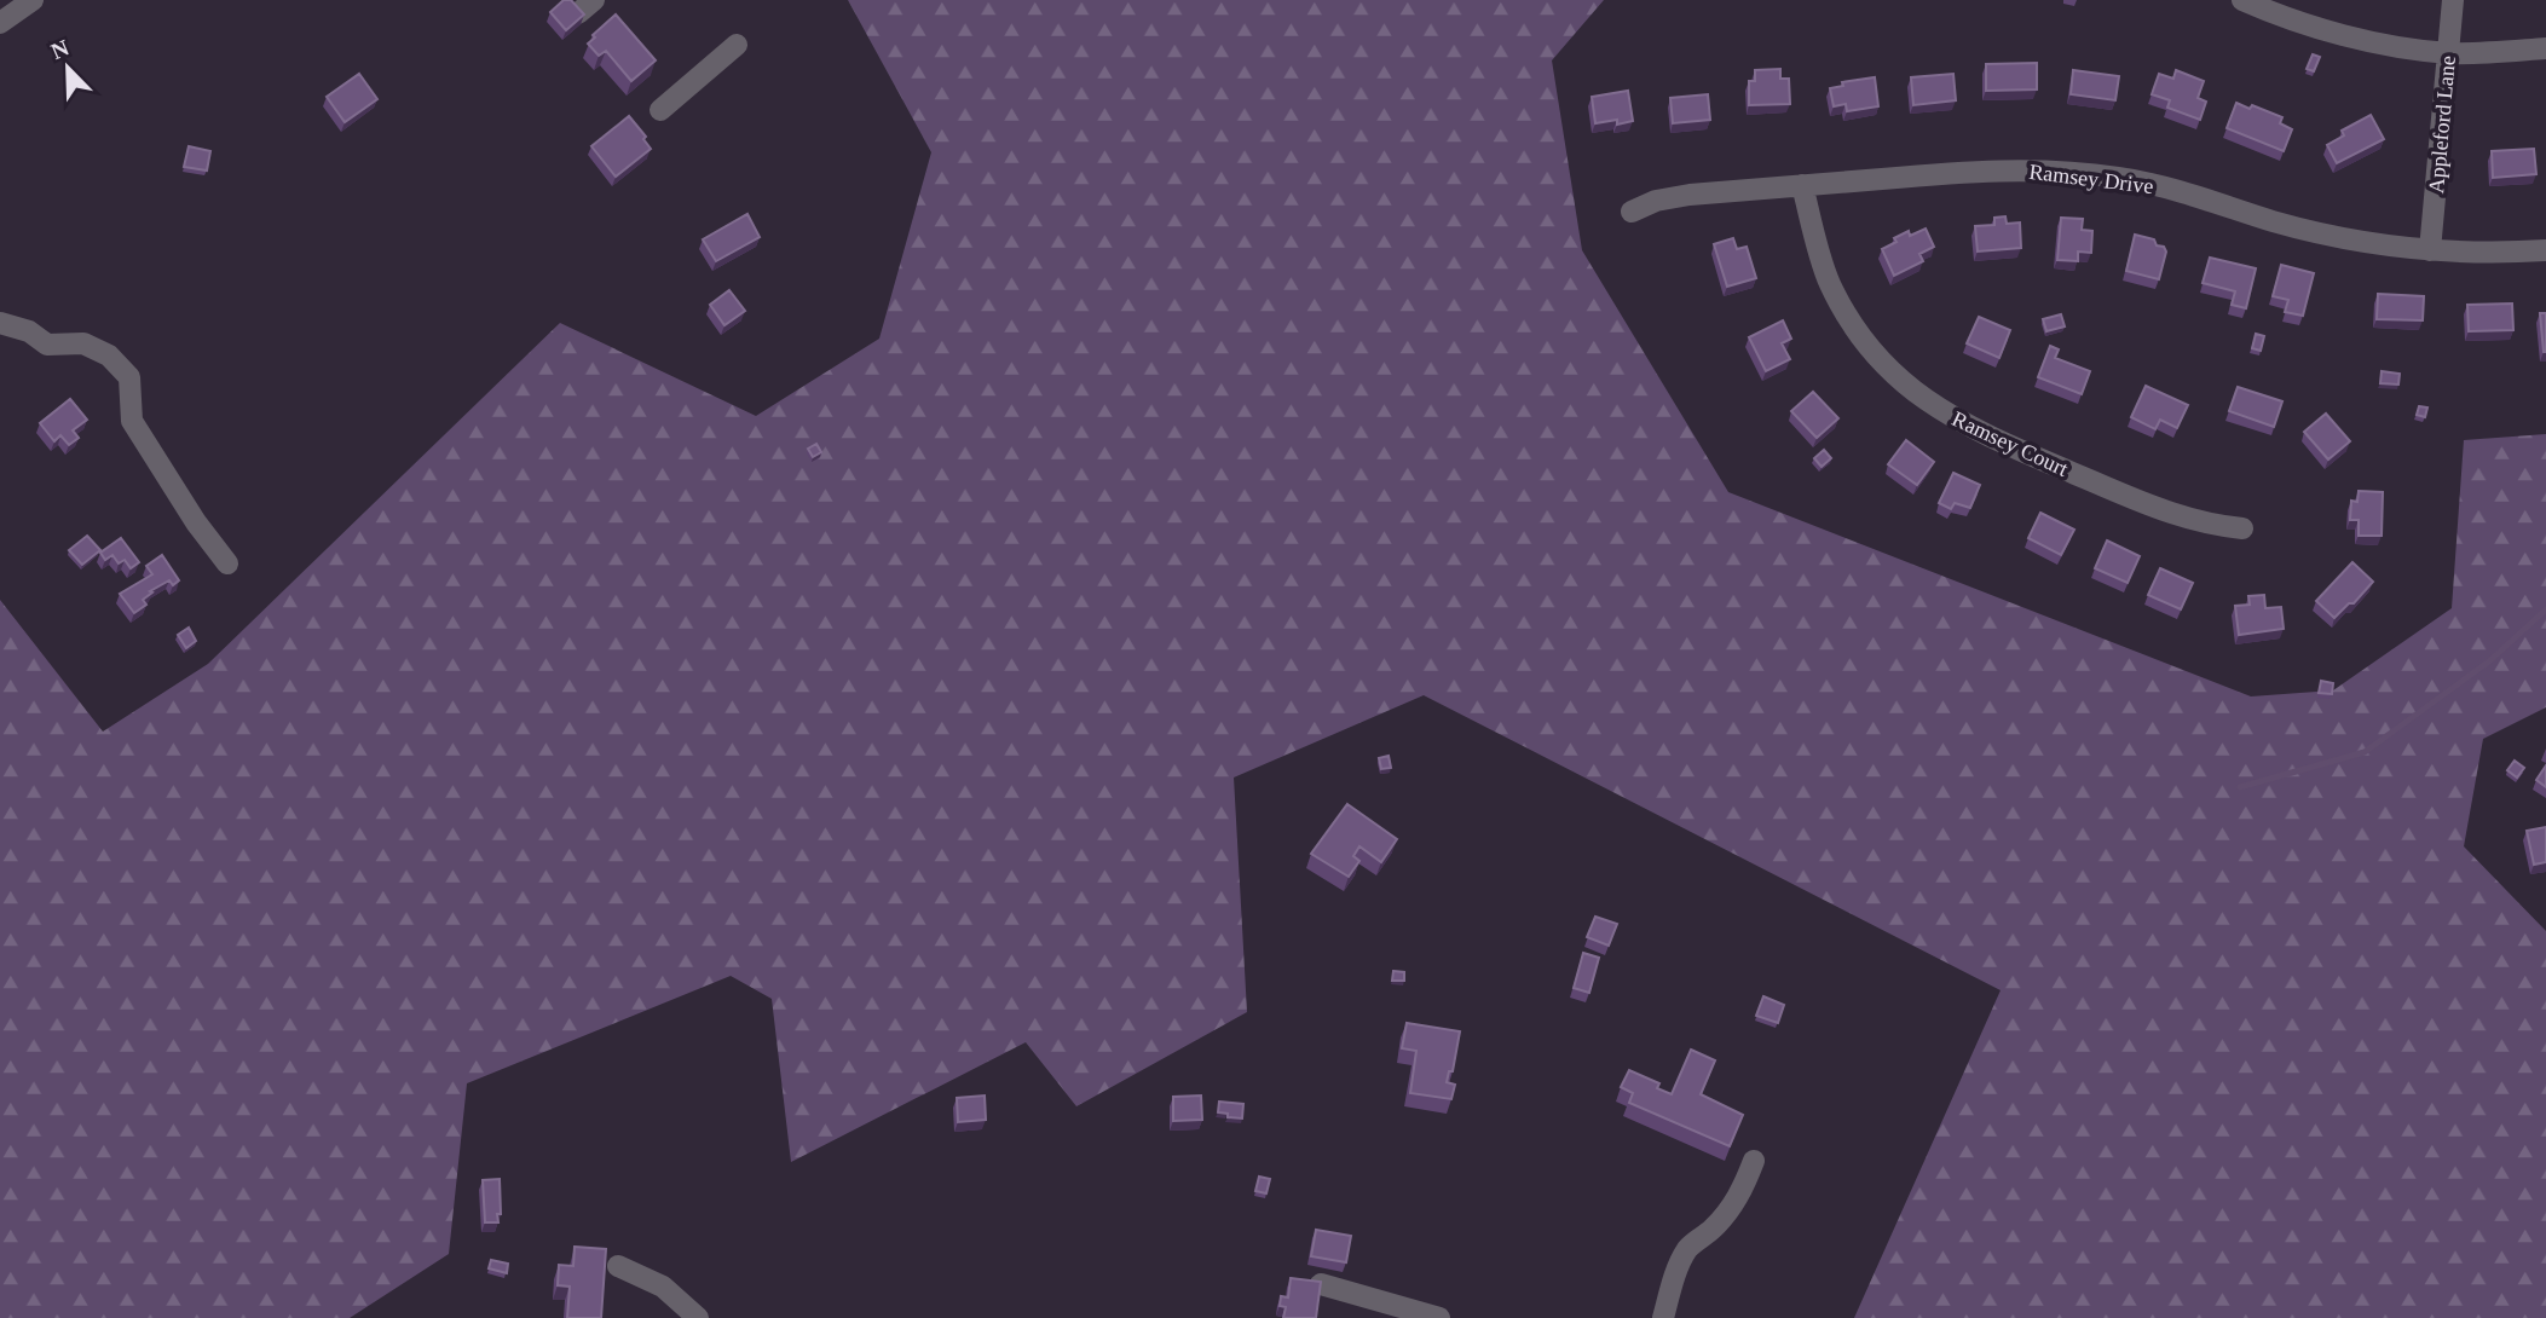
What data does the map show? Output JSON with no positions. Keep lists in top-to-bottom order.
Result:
{
  "streets": {
    "street": ["Appleford Lane", "Ramsey Drive", "Ramsey Court"]
  },
  "crossings": [
    ["Appleford Lane", "Ramsey Drive"],
    ["Ramsey Drive", "Ramsey Court"]
  ],
  "north": "top left"
}
